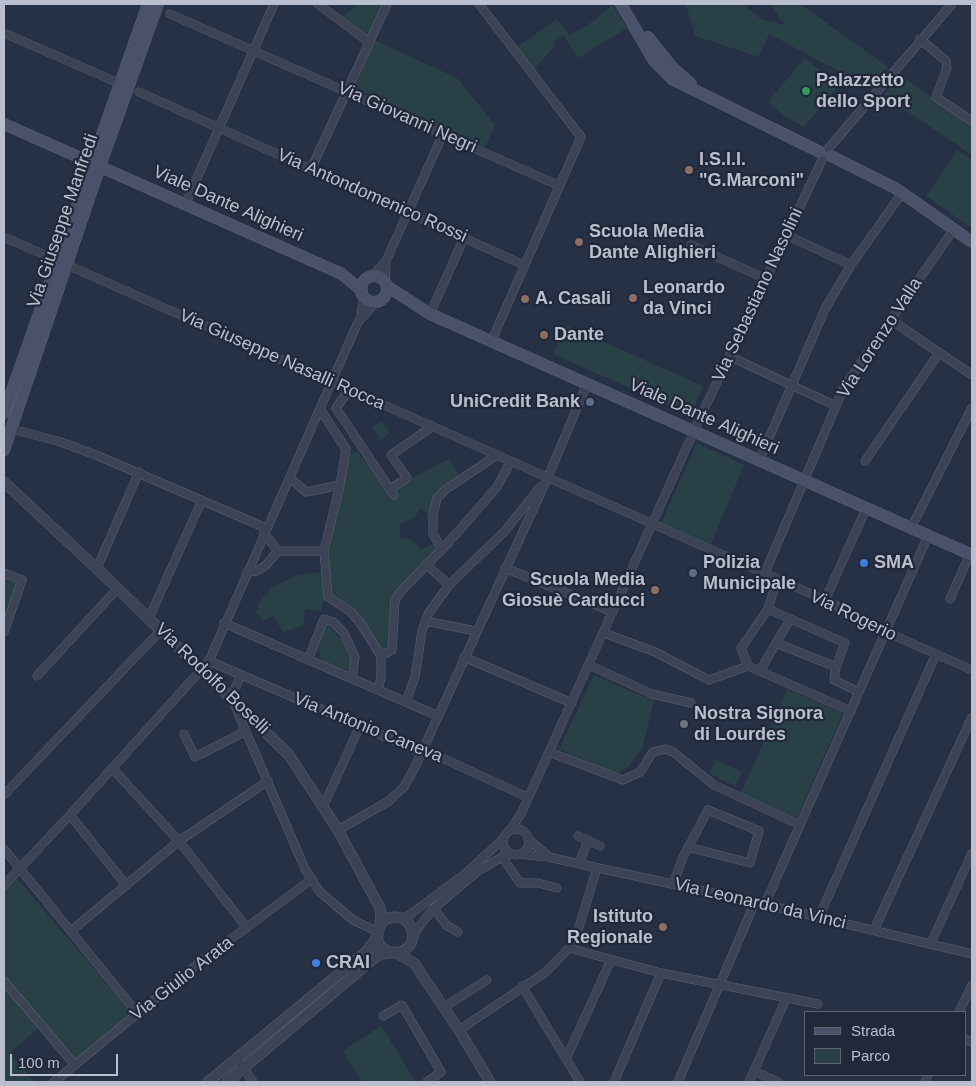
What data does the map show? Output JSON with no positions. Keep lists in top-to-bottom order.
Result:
{
  "streets": {
    "main road": ["Viale Dante Alighieri", "Via Giuseppe Manfredi"],
    "street": [
      "Via Giovanni Negri",
      "Via Antondomenico Rossi",
      "Via Sebastiano Nasolini",
      "Via Lorenzo Valla",
      "Via Giuseppe Nasalli Rocca",
      "Via Rogerio",
      "Via Rodolfo Boselli",
      "Via Antonio Caneva",
      "Via Leonardo da Vinci",
      "Via Giulio Arata"
    ]
  },
  "crossings": [
    ["Via Antondomenico Rossi", "Via Giuseppe Manfredi"],
    ["Viale Dante Alighieri", "Via Giuseppe Manfredi"],
    ["Viale Dante Alighieri", "Via Sebastiano Nasolini"],
    ["Viale Dante Alighieri", "Via Lorenzo Valla"],
    ["Via Giuseppe Manfredi", "Via Giuseppe Nasalli Rocca"],
    ["Via Sebastiano Nasolini", "Via Giuseppe Nasalli Rocca"],
    ["Via Sebastiano Nasolini", "Via Rogerio"],
    ["Via Sebastiano Nasolini", "Via Antonio Caneva"],
    ["Via Sebastiano Nasolini", "Via Leonardo da Vinci"],
    ["Via Lorenzo Valla", "Via Rogerio"],
    ["Via Giuseppe Nasalli Rocca", "Via Rogerio"]
  ],
  "places": [
    "Palazzetto dello Sport",
    "I.S.I.I. \"G.Marconi\"",
    "Scuola Media Dante Alighieri",
    "Leonardo da Vinci",
    "A. Casali",
    "Dante",
    "UniCredit Bank",
    "SMA",
    "Polizia Municipale",
    "Scuola Media Giosuè Carducci",
    "Nostra Signora di Lourdes",
    "Istituto Regionale",
    "CRAI"
  ],
  "legend": ["Strada", "Parco"],
  "scale_bar": "100 m"
}
